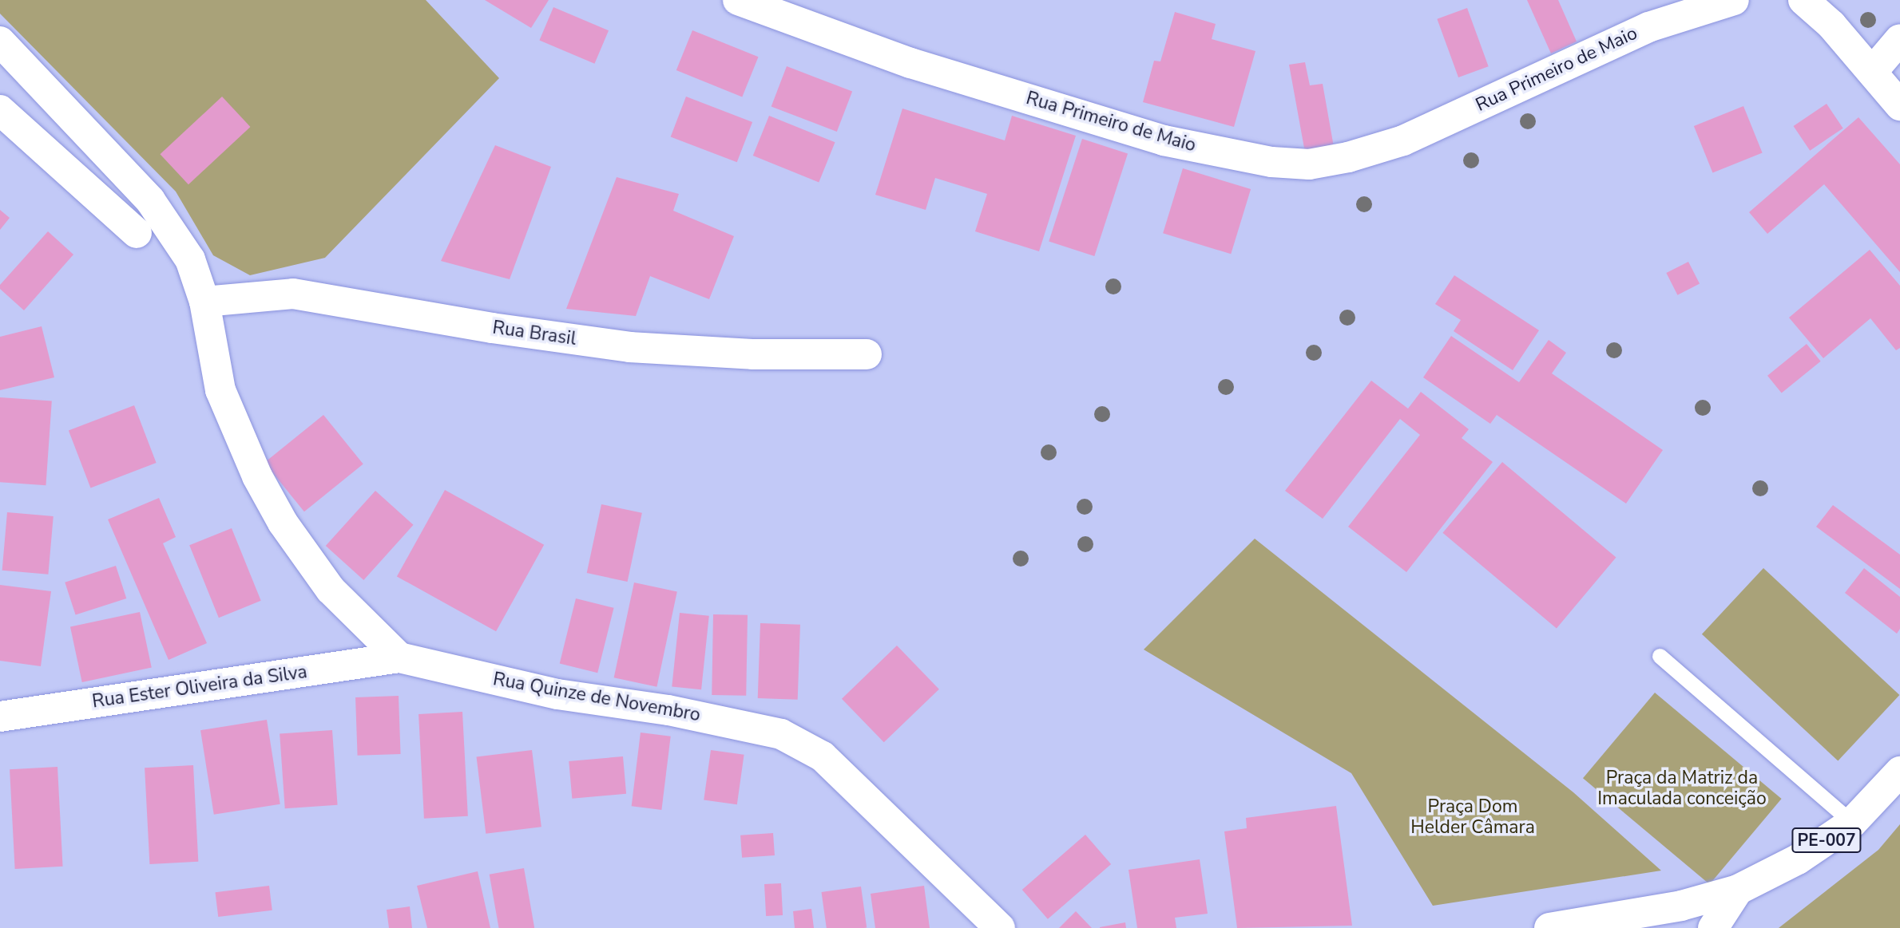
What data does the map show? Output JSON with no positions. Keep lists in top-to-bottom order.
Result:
{
  "streets": {
    "street": [
      "Rua Primeiro de Maio",
      "Rua Brasil",
      "Rua Ester Oliveira da Silva",
      "Rua Quinze de Novembro",
      "PE-007"
    ]
  },
  "crossings": [
    ["Rua Ester Oliveira da Silva", "Rua Quinze de Novembro"]
  ],
  "parks": ["Praça da Matriz da Imaculada conceição", "Praça Dom Helder Câmara"]
}
